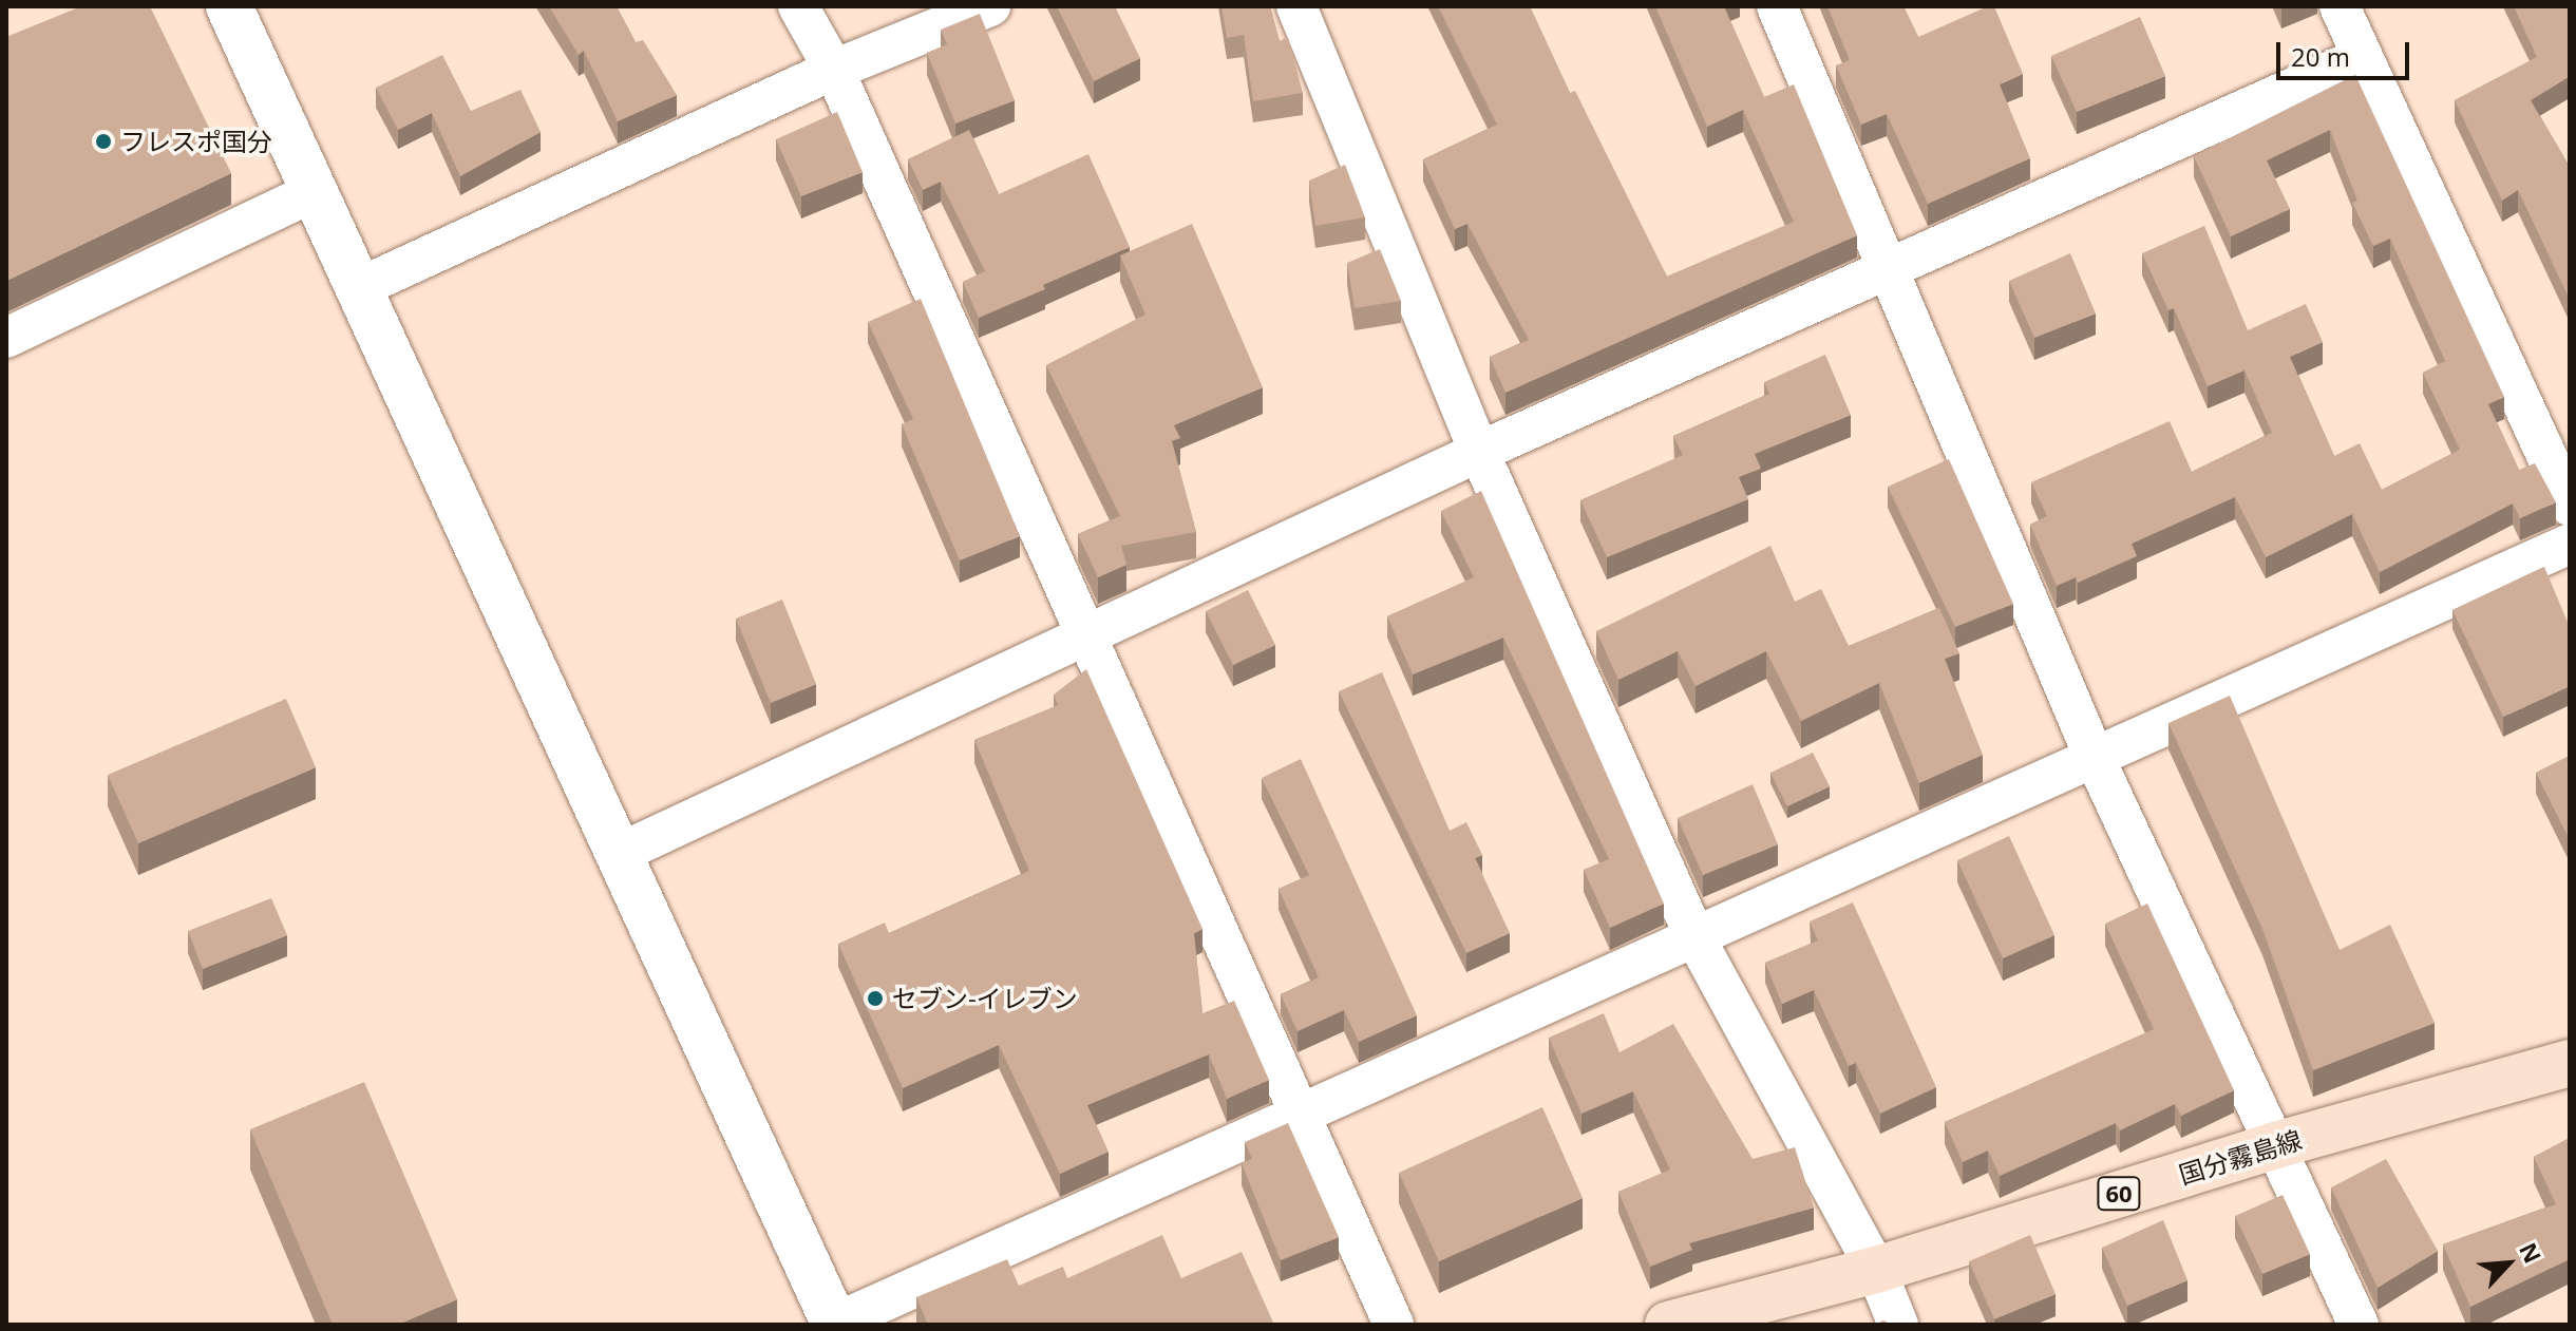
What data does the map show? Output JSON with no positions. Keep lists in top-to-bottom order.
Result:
{
  "streets": {
    "main road": ["国分霧島線", "60"]
  },
  "places": ["フレスポ国分", "セブン-イレブン"],
  "scale_bar": "20 m",
  "north": "top right"
}
